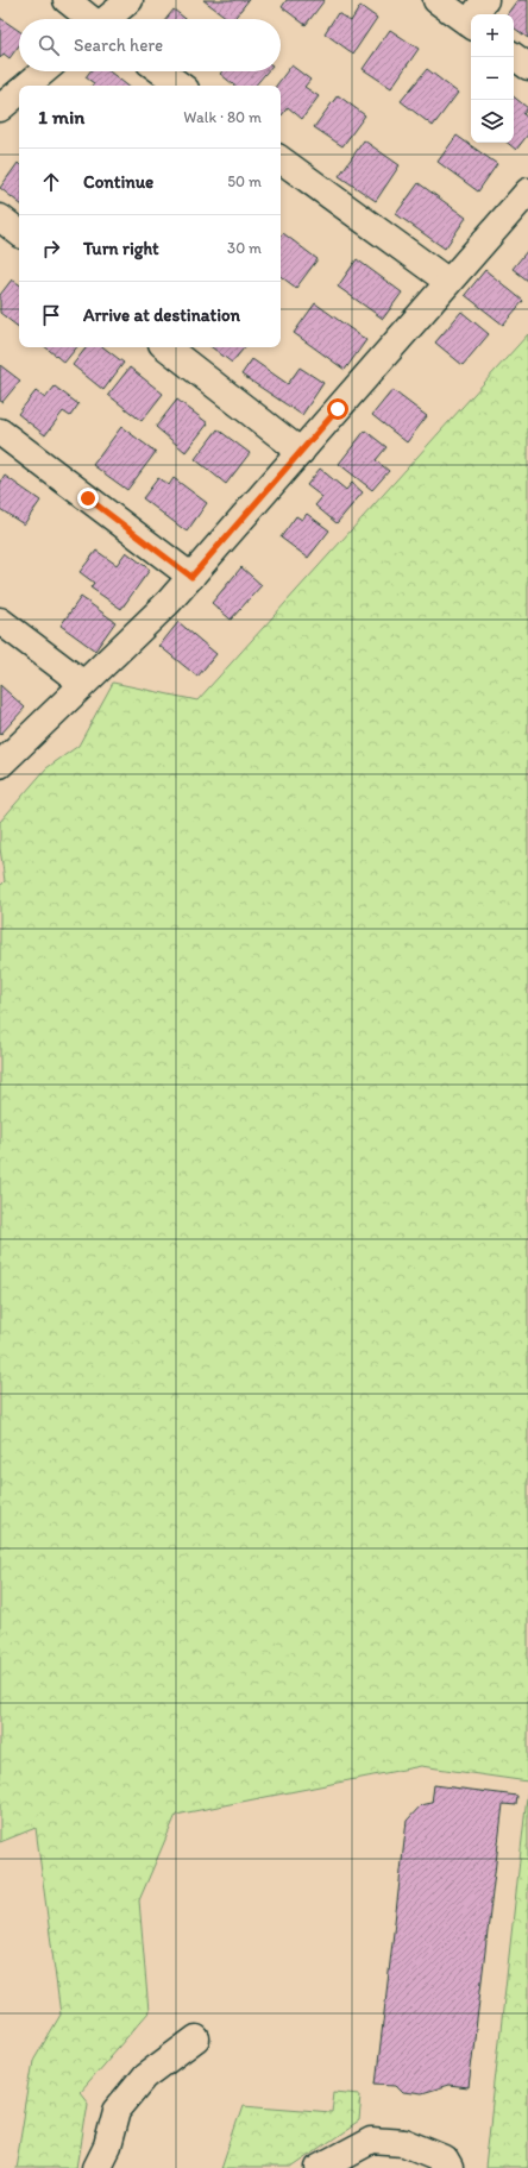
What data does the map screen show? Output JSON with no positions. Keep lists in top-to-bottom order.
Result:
{
  "page": {
    "map_buttons": ["+", "−"],
    "search": "Search here",
    "heading": ["1 min", "Walk · 80 m"],
    "list": [
      ["Continue", "50 m"],
      ["Turn right", "30 m"],
      "Arrive at destination"
    ]
  }
}
